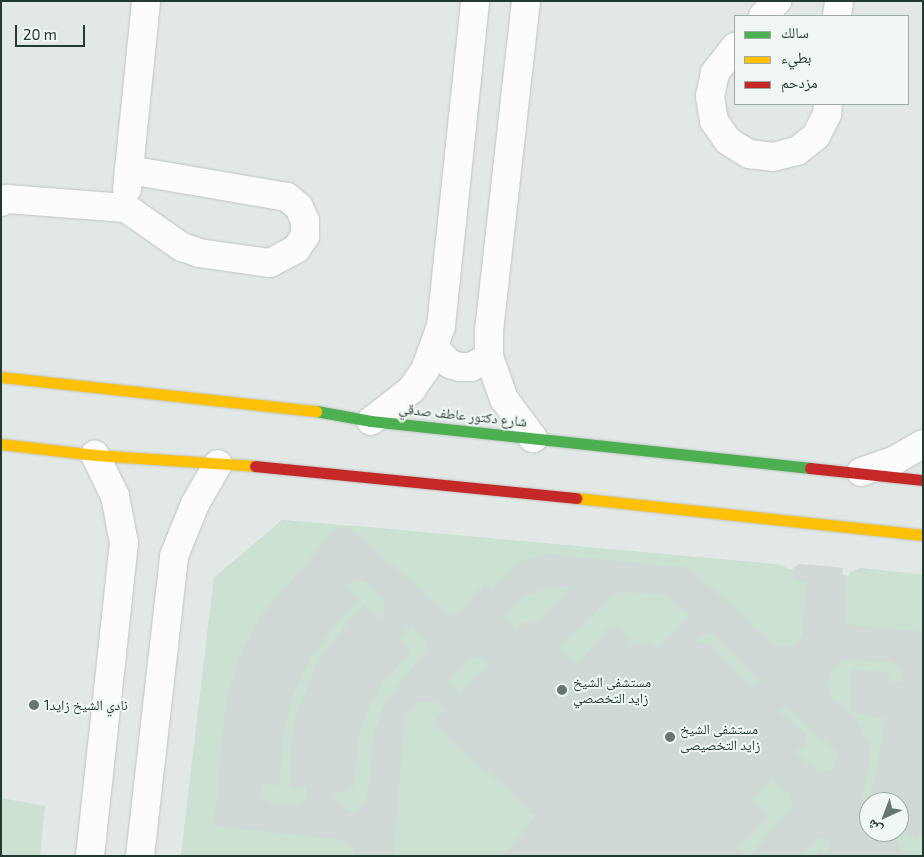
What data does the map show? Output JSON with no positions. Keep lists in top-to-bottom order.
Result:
{
  "streets": {
    "street": ["شارع دكتور عاطف صدقي"]
  },
  "places": ["مستشفى الشيخ زايد التخصصي", "نادي الشيخ زايد1", "مستشفى الشيخ زايد التخصيصى"],
  "legend": ["سالك", "بطيء", "مزدحم"],
  "scale_bar": "20 m",
  "north": "bottom left"
}
